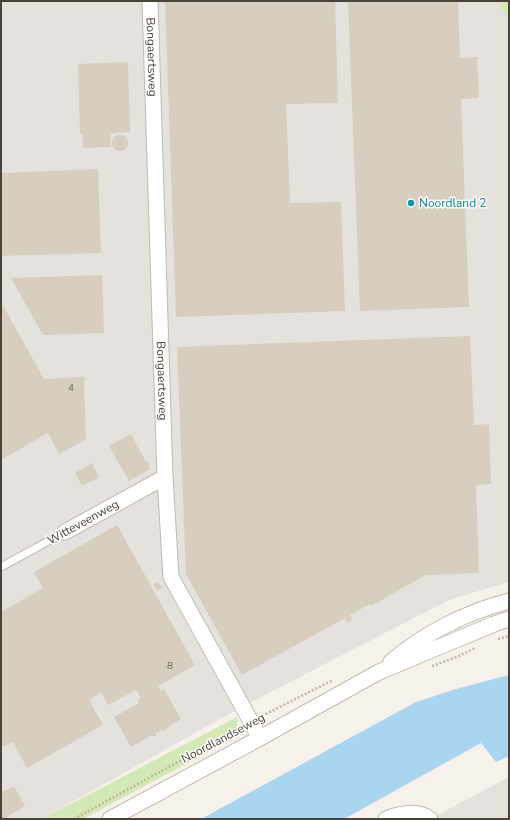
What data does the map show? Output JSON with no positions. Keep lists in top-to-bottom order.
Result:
{
  "streets": {
    "street": ["Bongaertsweg", "Witteveenweg", "Noordlandseweg"]
  },
  "crossings": [
    ["Bongaertsweg", "Witteveenweg"],
    ["Bongaertsweg", "Noordlandseweg"]
  ],
  "places": ["Noordland 2"],
  "house_numbers": ["4", "8"]
}
